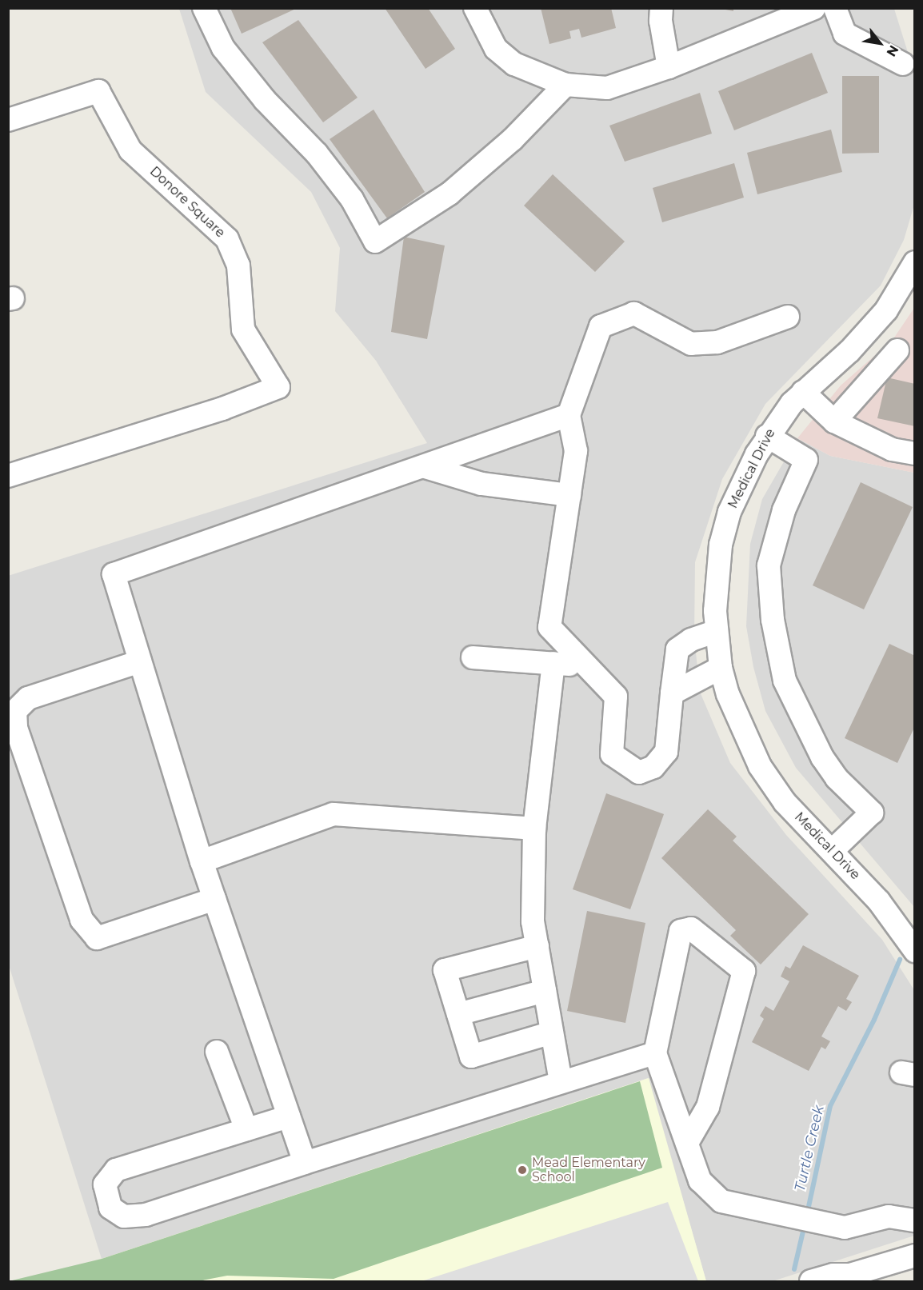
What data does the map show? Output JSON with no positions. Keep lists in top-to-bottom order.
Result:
{
  "streets": {
    "street": ["Donore Square", "Medical Drive"]
  },
  "water": ["Turtle Creek"],
  "places": ["Mead Elementary School"],
  "north": "bottom right"
}
